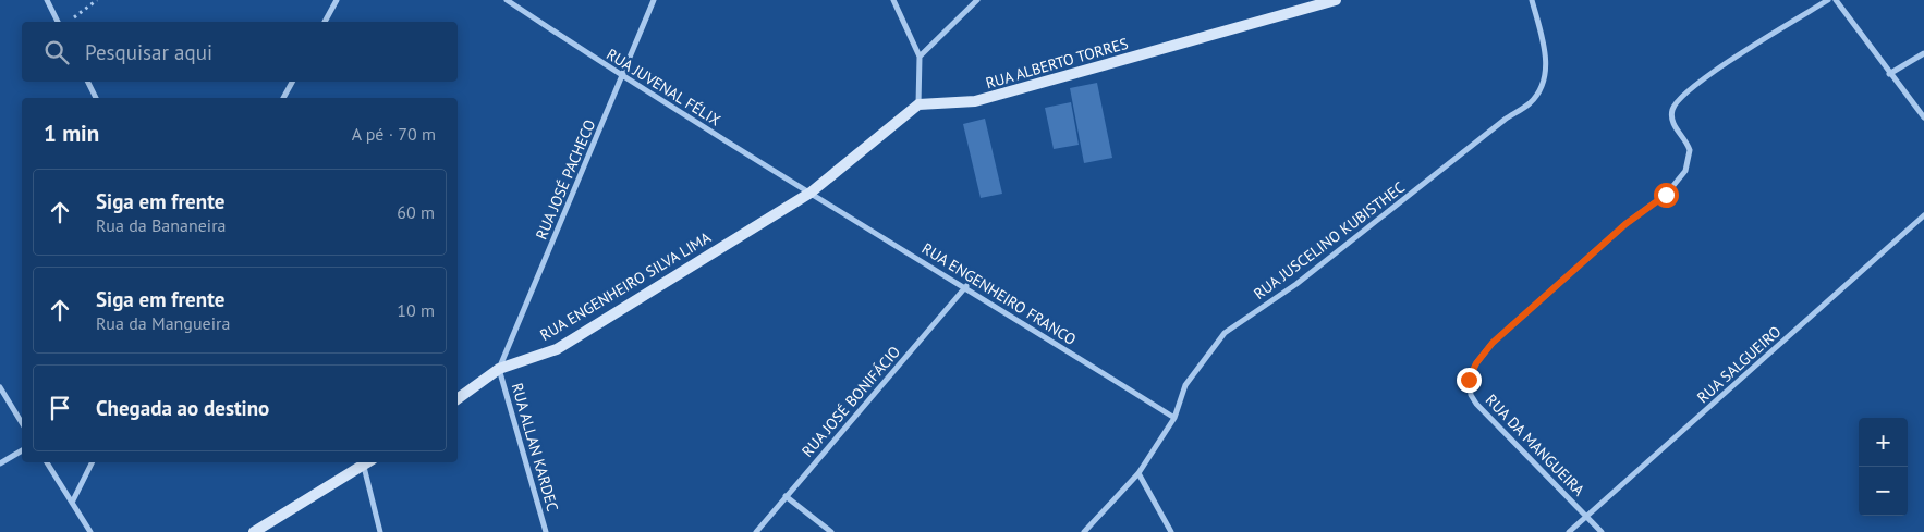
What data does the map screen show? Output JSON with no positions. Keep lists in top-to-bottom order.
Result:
{
  "streets": {
    "street": [
      "RUA ALBERTO TORRES",
      "RUA JUVENAL FÉLIX",
      "RUA JOSÉ PACHECO",
      "RUA JUSCELINO KUBISTHEC",
      "RUA ENGENHEIRO SILVA LIMA",
      "RUA ENGENHEIRO FRANCO",
      "RUA SALGUEIRO",
      "RUA JOSÉ BONIFÁCIO",
      "RUA DA MANGUEIRA",
      "RUA ALLAN KARDEC"
    ]
  },
  "crossings": [
    ["RUA JUVENAL FÉLIX", "RUA JOSÉ PACHECO"],
    ["RUA JUVENAL FÉLIX", "RUA ENGENHEIRO SILVA LIMA"],
    ["RUA JUVENAL FÉLIX", "RUA ENGENHEIRO FRANCO"],
    ["RUA JOSÉ PACHECO", "RUA ENGENHEIRO SILVA LIMA"],
    ["RUA JOSÉ PACHECO", "RUA ALLAN KARDEC"],
    ["RUA JUSCELINO KUBISTHEC", "RUA ENGENHEIRO FRANCO"],
    ["RUA ENGENHEIRO SILVA LIMA", "RUA ENGENHEIRO FRANCO"],
    ["RUA ENGENHEIRO SILVA LIMA", "RUA ALLAN KARDEC"],
    ["RUA ENGENHEIRO FRANCO", "RUA JOSÉ BONIFÁCIO"],
    ["RUA SALGUEIRO", "RUA DA MANGUEIRA"]
  ],
  "page": {
    "search": "Pesquisar aqui",
    "heading": ["1 min", "A pé · 70 m"],
    "list": [
      ["Siga em frente", "Rua da Bananeira", "60 m"],
      ["Siga em frente", "Rua da Mangueira", "10 m"],
      "Chegada ao destino"
    ],
    "map_buttons": ["+", "−"]
  }
}
